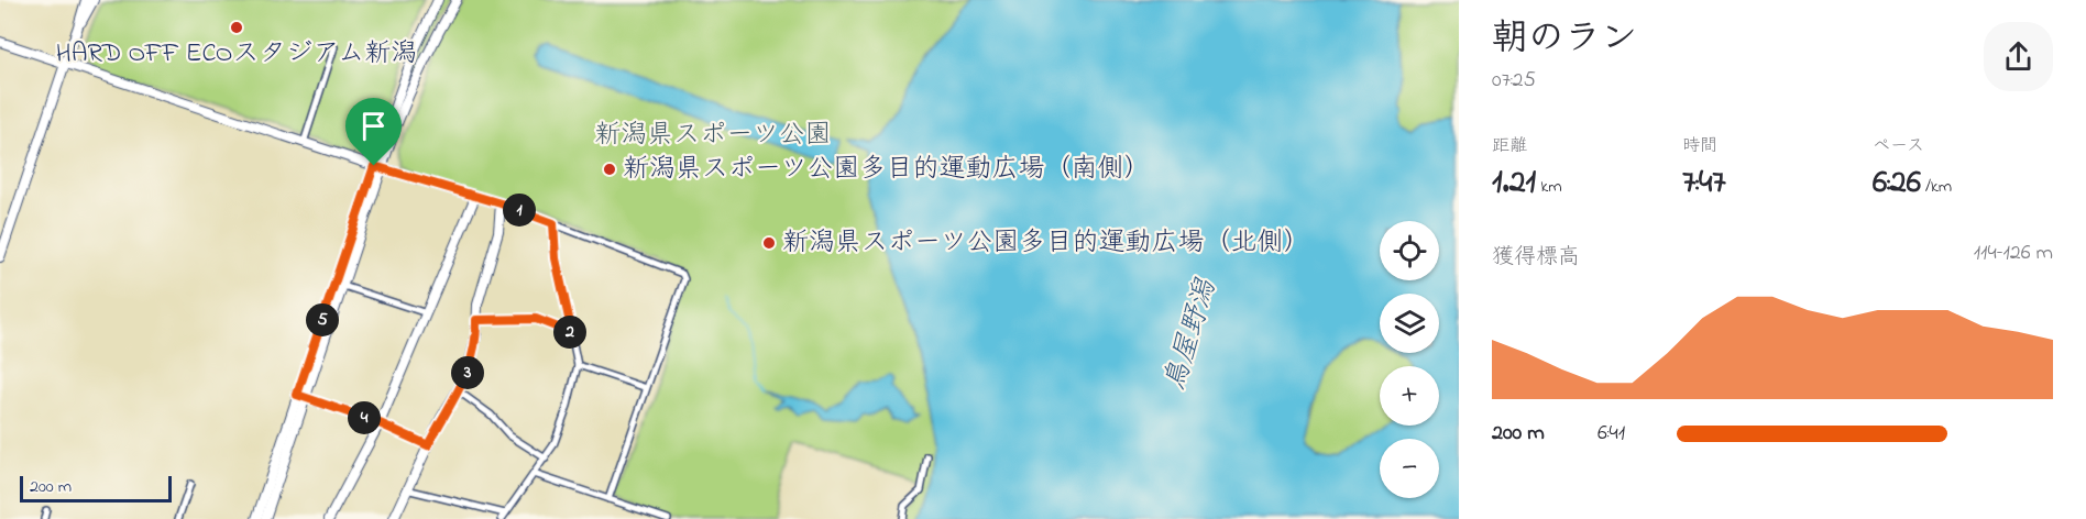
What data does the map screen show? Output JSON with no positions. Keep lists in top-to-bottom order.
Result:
{
  "water": ["鳥屋野潟"],
  "parks": ["新潟県スポーツ公園"],
  "places": ["HARD OFF ECOスタジアム新潟", "新潟県スポーツ公園多目的運動広場（南側）", "新潟県スポーツ公園多目的運動広場（北側）"],
  "scale_bar": "200 m",
  "page": {
    "heading": ["朝のラン", "07:25"],
    "stats": [
      ["距離", "1.21 km"],
      ["時間", "7:47"],
      ["ペース", "6:26 /km"]
    ],
    "pins": [
      "1",
      "5",
      "2",
      "3",
      "4"
    ],
    "map_buttons": ["+", "−"],
    "chart": ["獲得標高", "114–126 m"],
    "list": [
      {
        "name": "200 m",
        "note": "6:41"
      }
    ],
    "scale": "200 m"
  }
}
